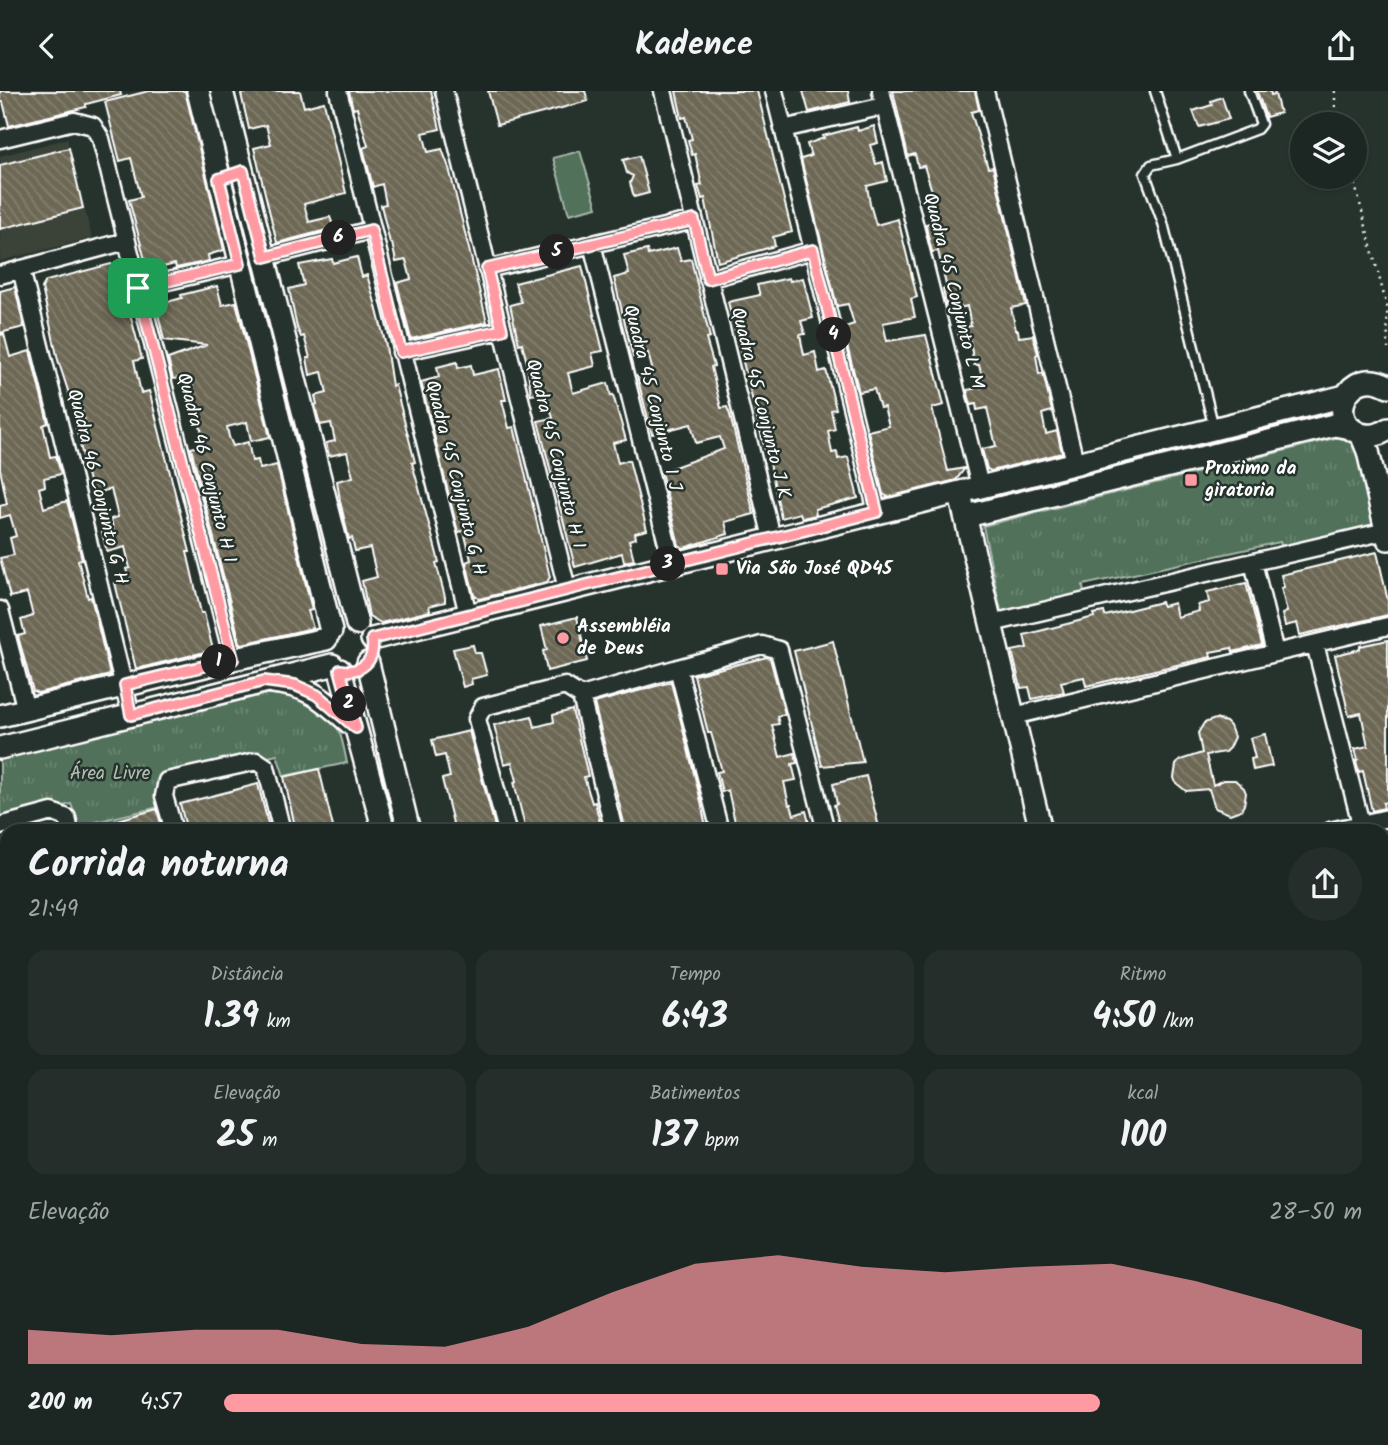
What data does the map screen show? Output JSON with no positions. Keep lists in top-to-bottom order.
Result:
{
  "streets": {
    "street": [
      "Quadra 45 Conjunto L M",
      "Quadra 45 Conjunto I J",
      "Quadra 45 Conjunto J K",
      "Quadra 45 Conjunto H I",
      "Quadra 46 Conjunto H I",
      "Quadra 45 Conjunto G H",
      "Quadra 46 Conjunto G H"
    ]
  },
  "parks": ["Área Livre"],
  "places": {
    "transit": ["Proximo da giratoria", "Via São José QD45"],
    "other": ["Assembléia de Deus"]
  },
  "page": {
    "header": "Kadence",
    "pins": [
      "6",
      "5",
      "4",
      "3",
      "1",
      "2"
    ],
    "heading": ["Corrida noturna", "21:49"],
    "stats": [
      ["Distância", "1.39 km"],
      ["Tempo", "6:43"],
      ["Ritmo", "4:50 /km"],
      ["Elevação", "25 m"],
      ["Batimentos", "137 bpm"],
      ["kcal", "100"]
    ],
    "chart": ["Elevação", "28–50 m"],
    "list": [
      {
        "name": "200 m",
        "note": "4:57"
      }
    ]
  }
}
